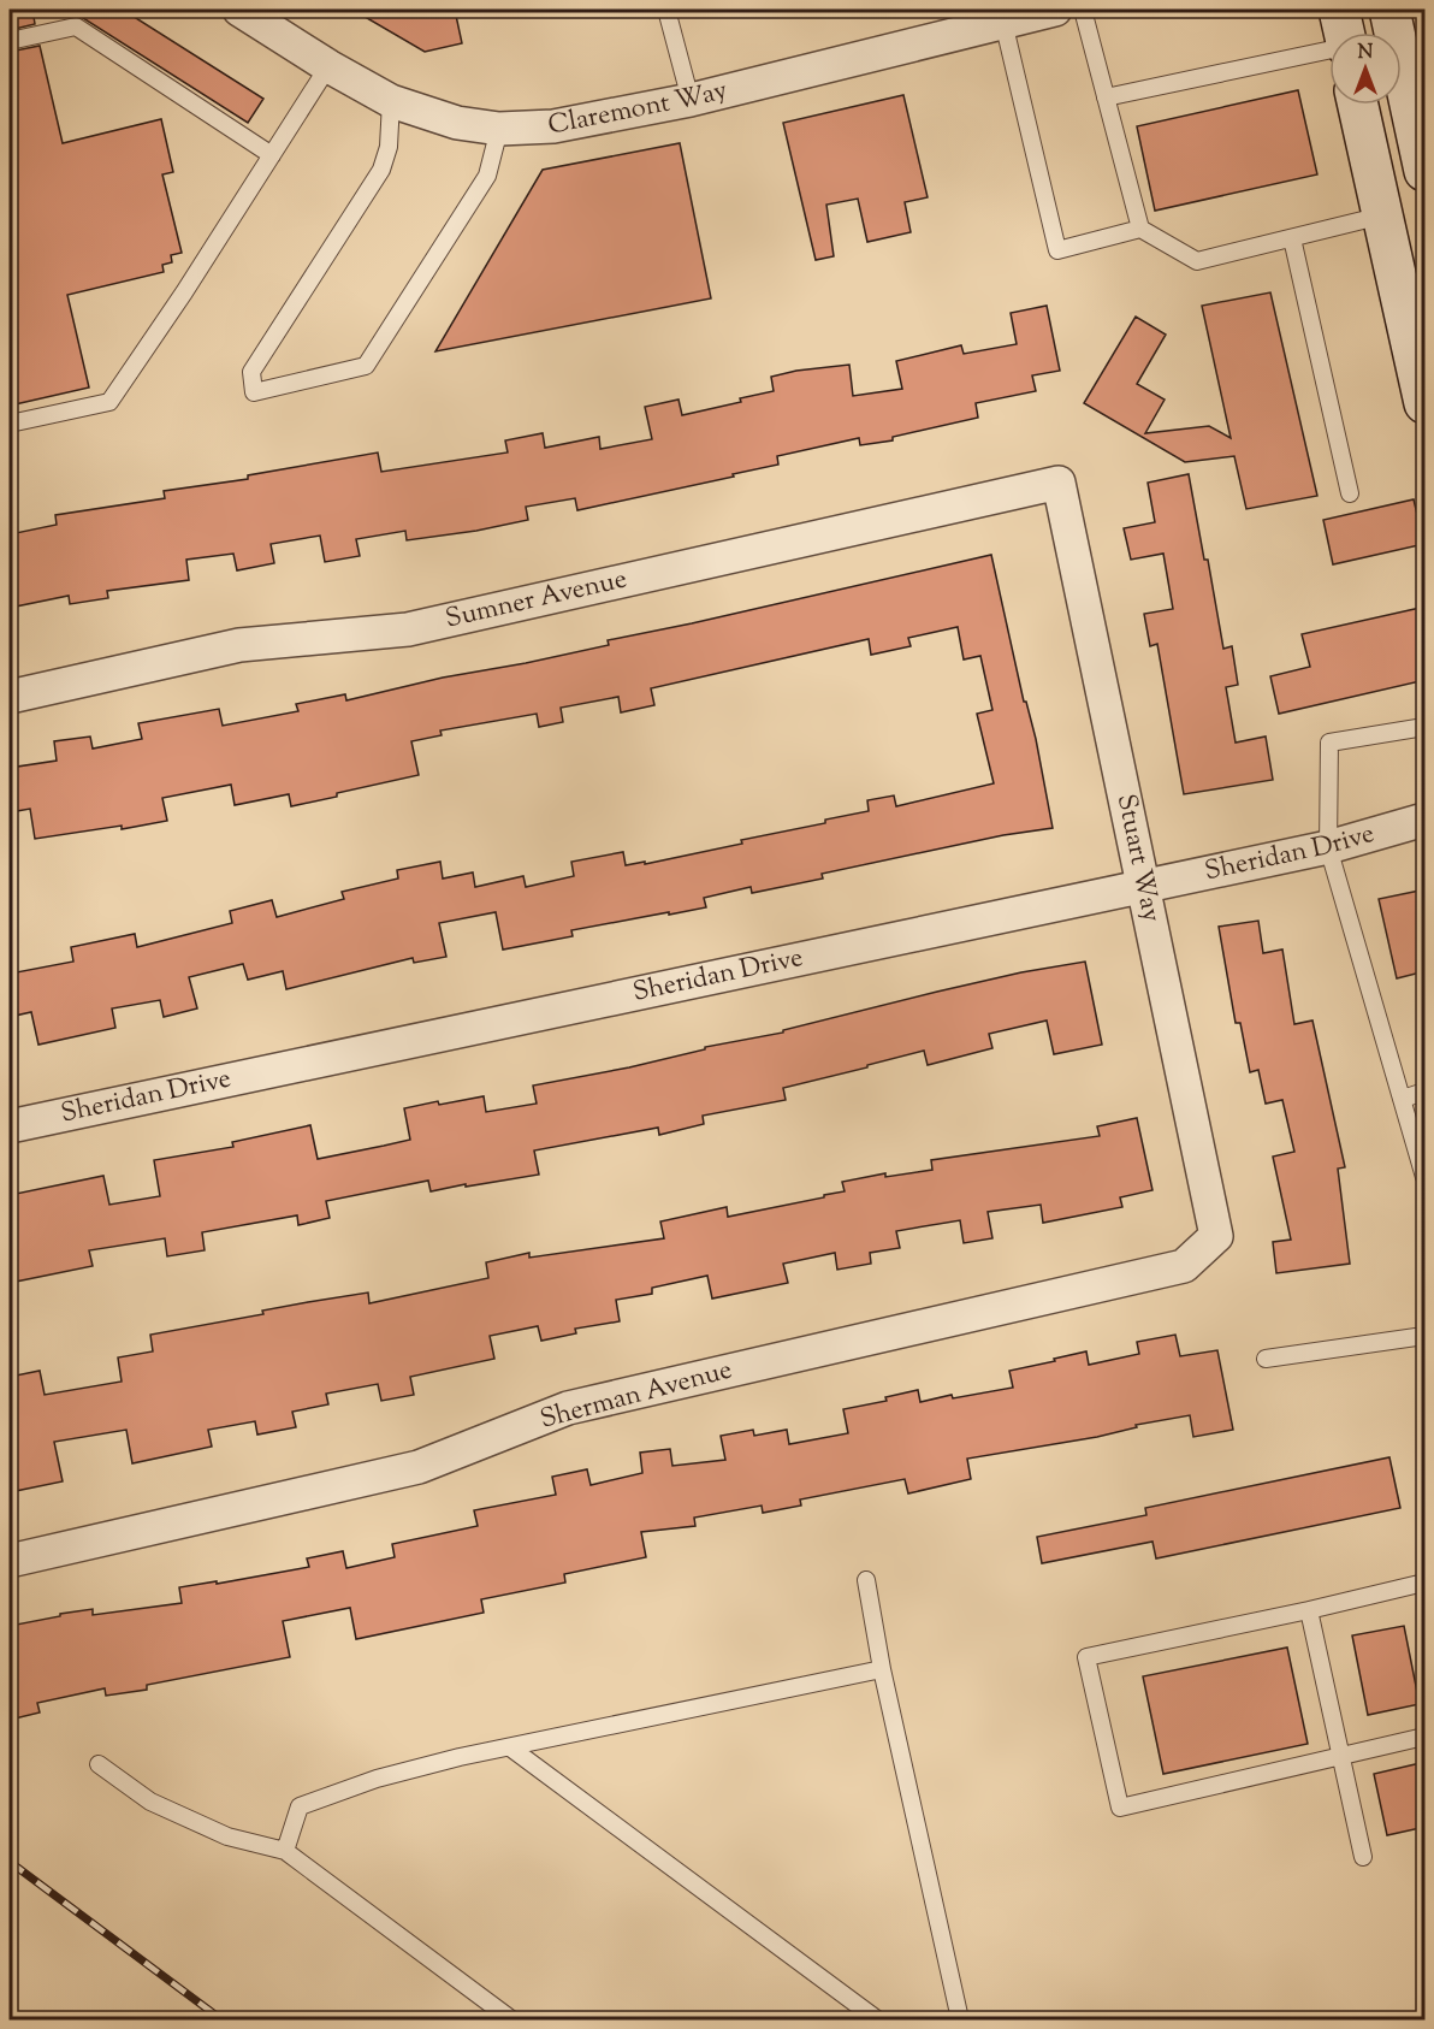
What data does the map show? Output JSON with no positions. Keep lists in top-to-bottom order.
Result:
{
  "streets": {
    "street": [
      "Claremont Way",
      "Sumner Avenue",
      "Sheridan Drive",
      "Stuart Way",
      "Sherman Avenue"
    ]
  },
  "crossings": [
    ["Sumner Avenue", "Stuart Way"],
    ["Sheridan Drive", "Stuart Way"],
    ["Stuart Way", "Sherman Avenue"]
  ],
  "north": "top"
}
